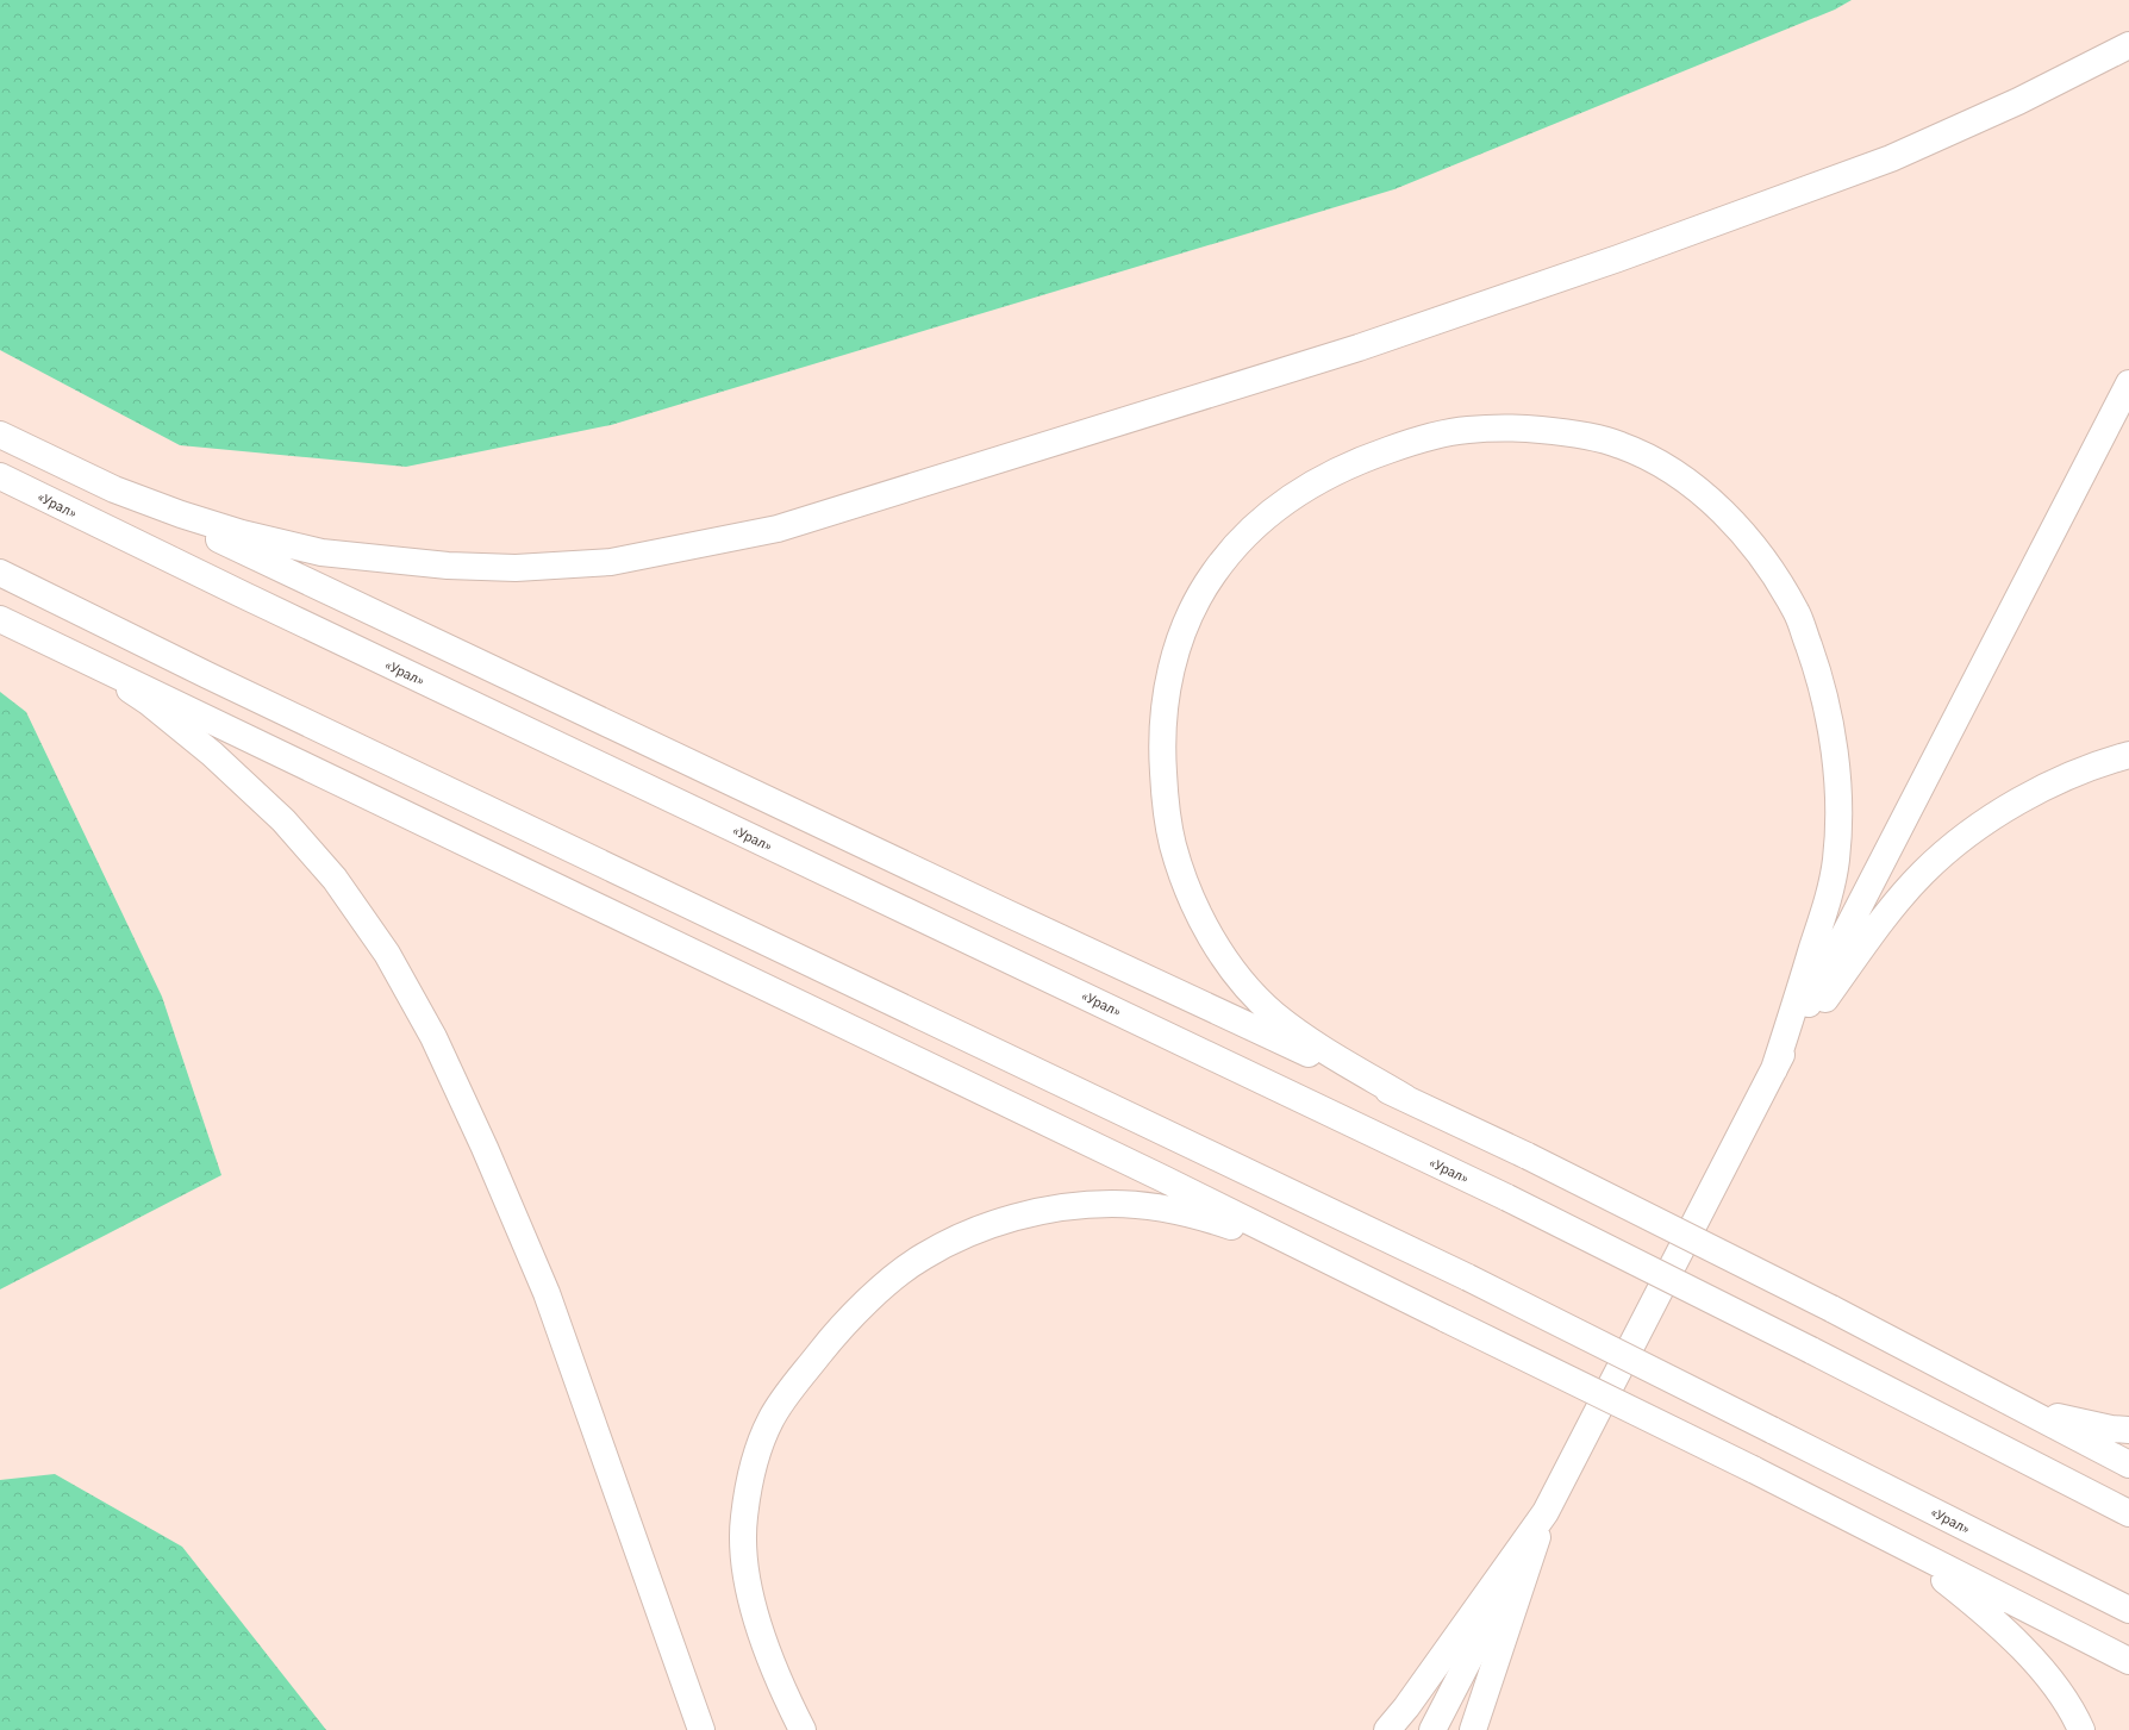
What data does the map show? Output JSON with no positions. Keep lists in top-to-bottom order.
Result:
{
  "streets": {
    "main road": ["«Урал»"]
  }
}
